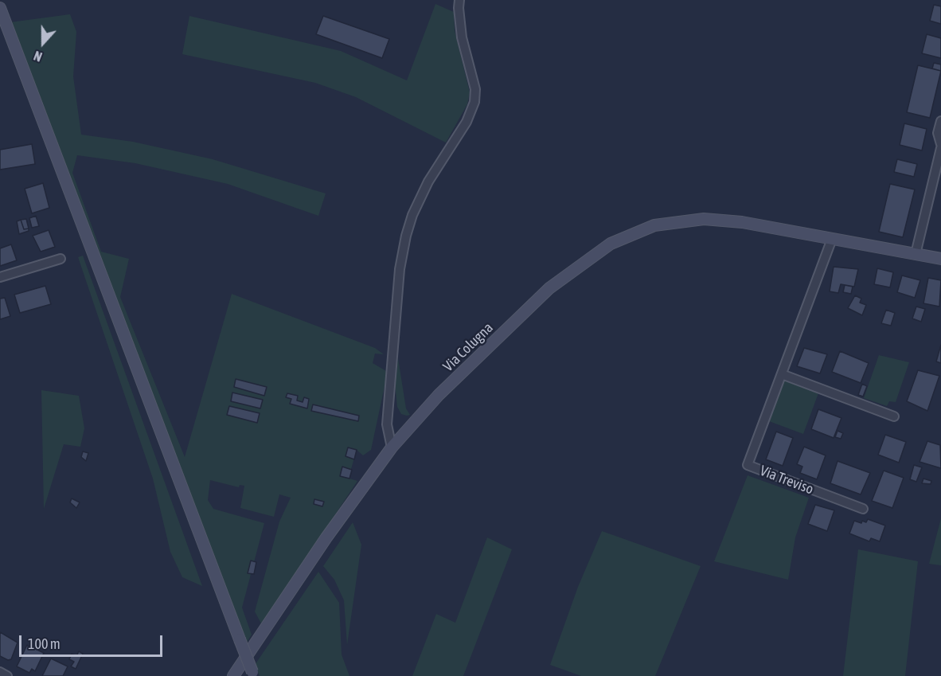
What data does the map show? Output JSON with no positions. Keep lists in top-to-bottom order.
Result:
{
  "streets": {
    "street": ["Via Colugna", "Via Treviso"]
  },
  "crossings": [
    ["Via Colugna", "Via Treviso"]
  ],
  "scale_bar": "100 m",
  "north": "bottom"
}
